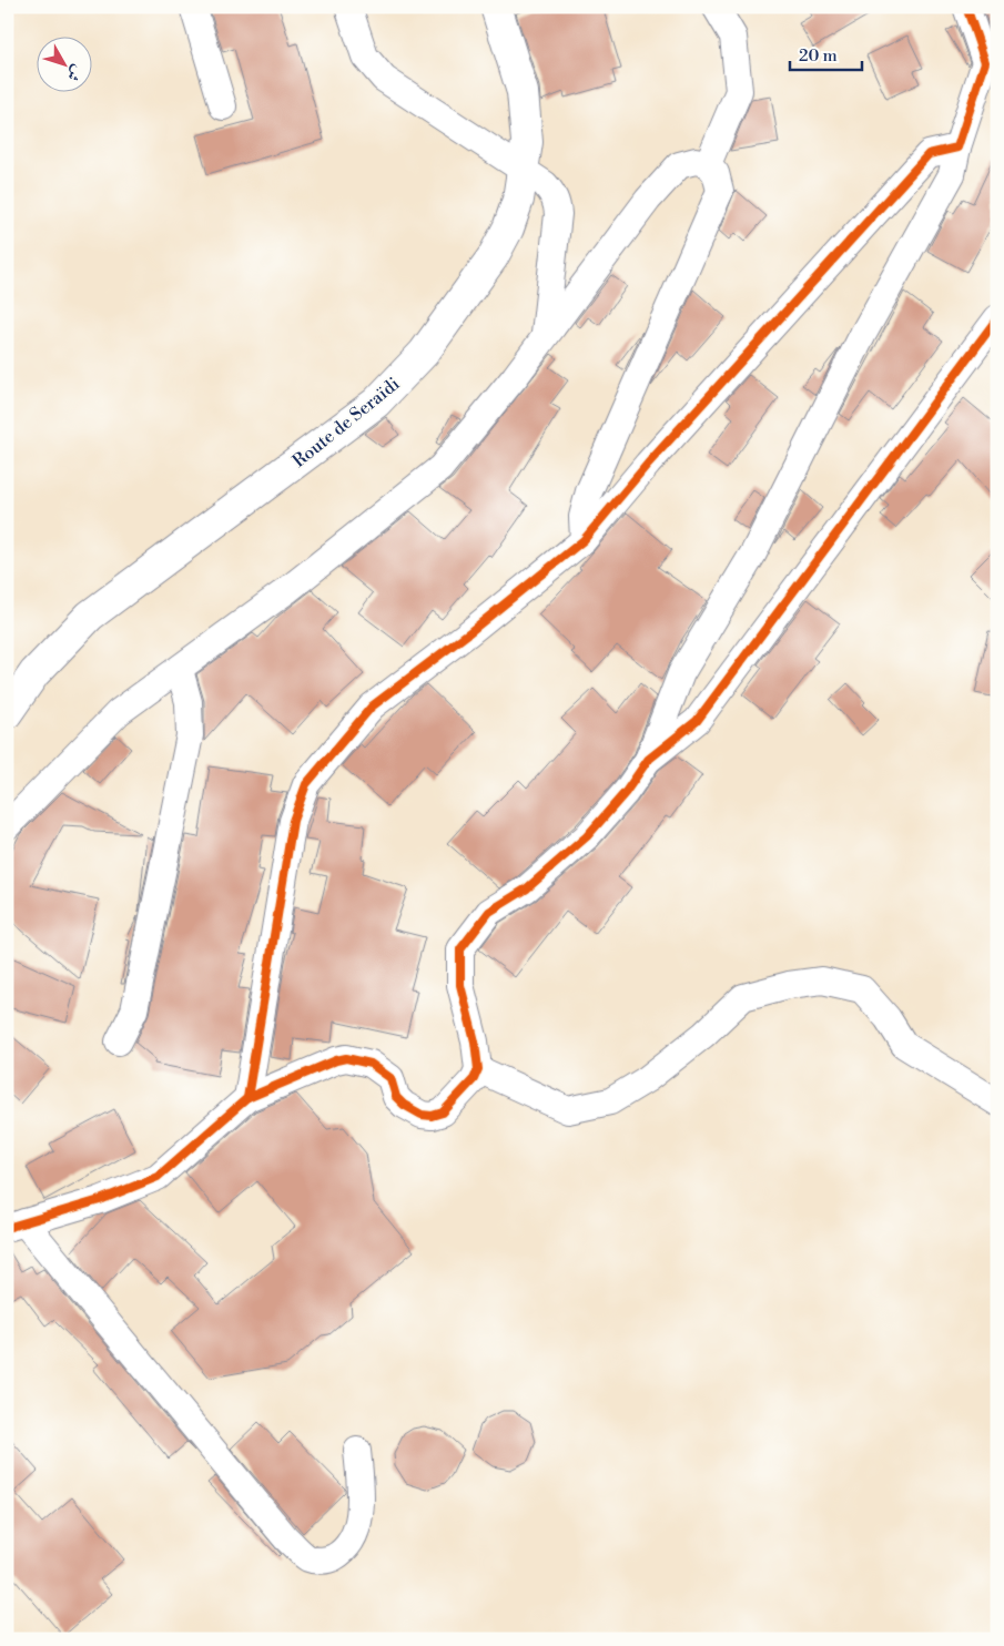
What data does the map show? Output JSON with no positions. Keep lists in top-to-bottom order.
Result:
{
  "streets": {
    "street": ["Route de Seraïdi"]
  },
  "scale_bar": "20 m",
  "north": "bottom right"
}
